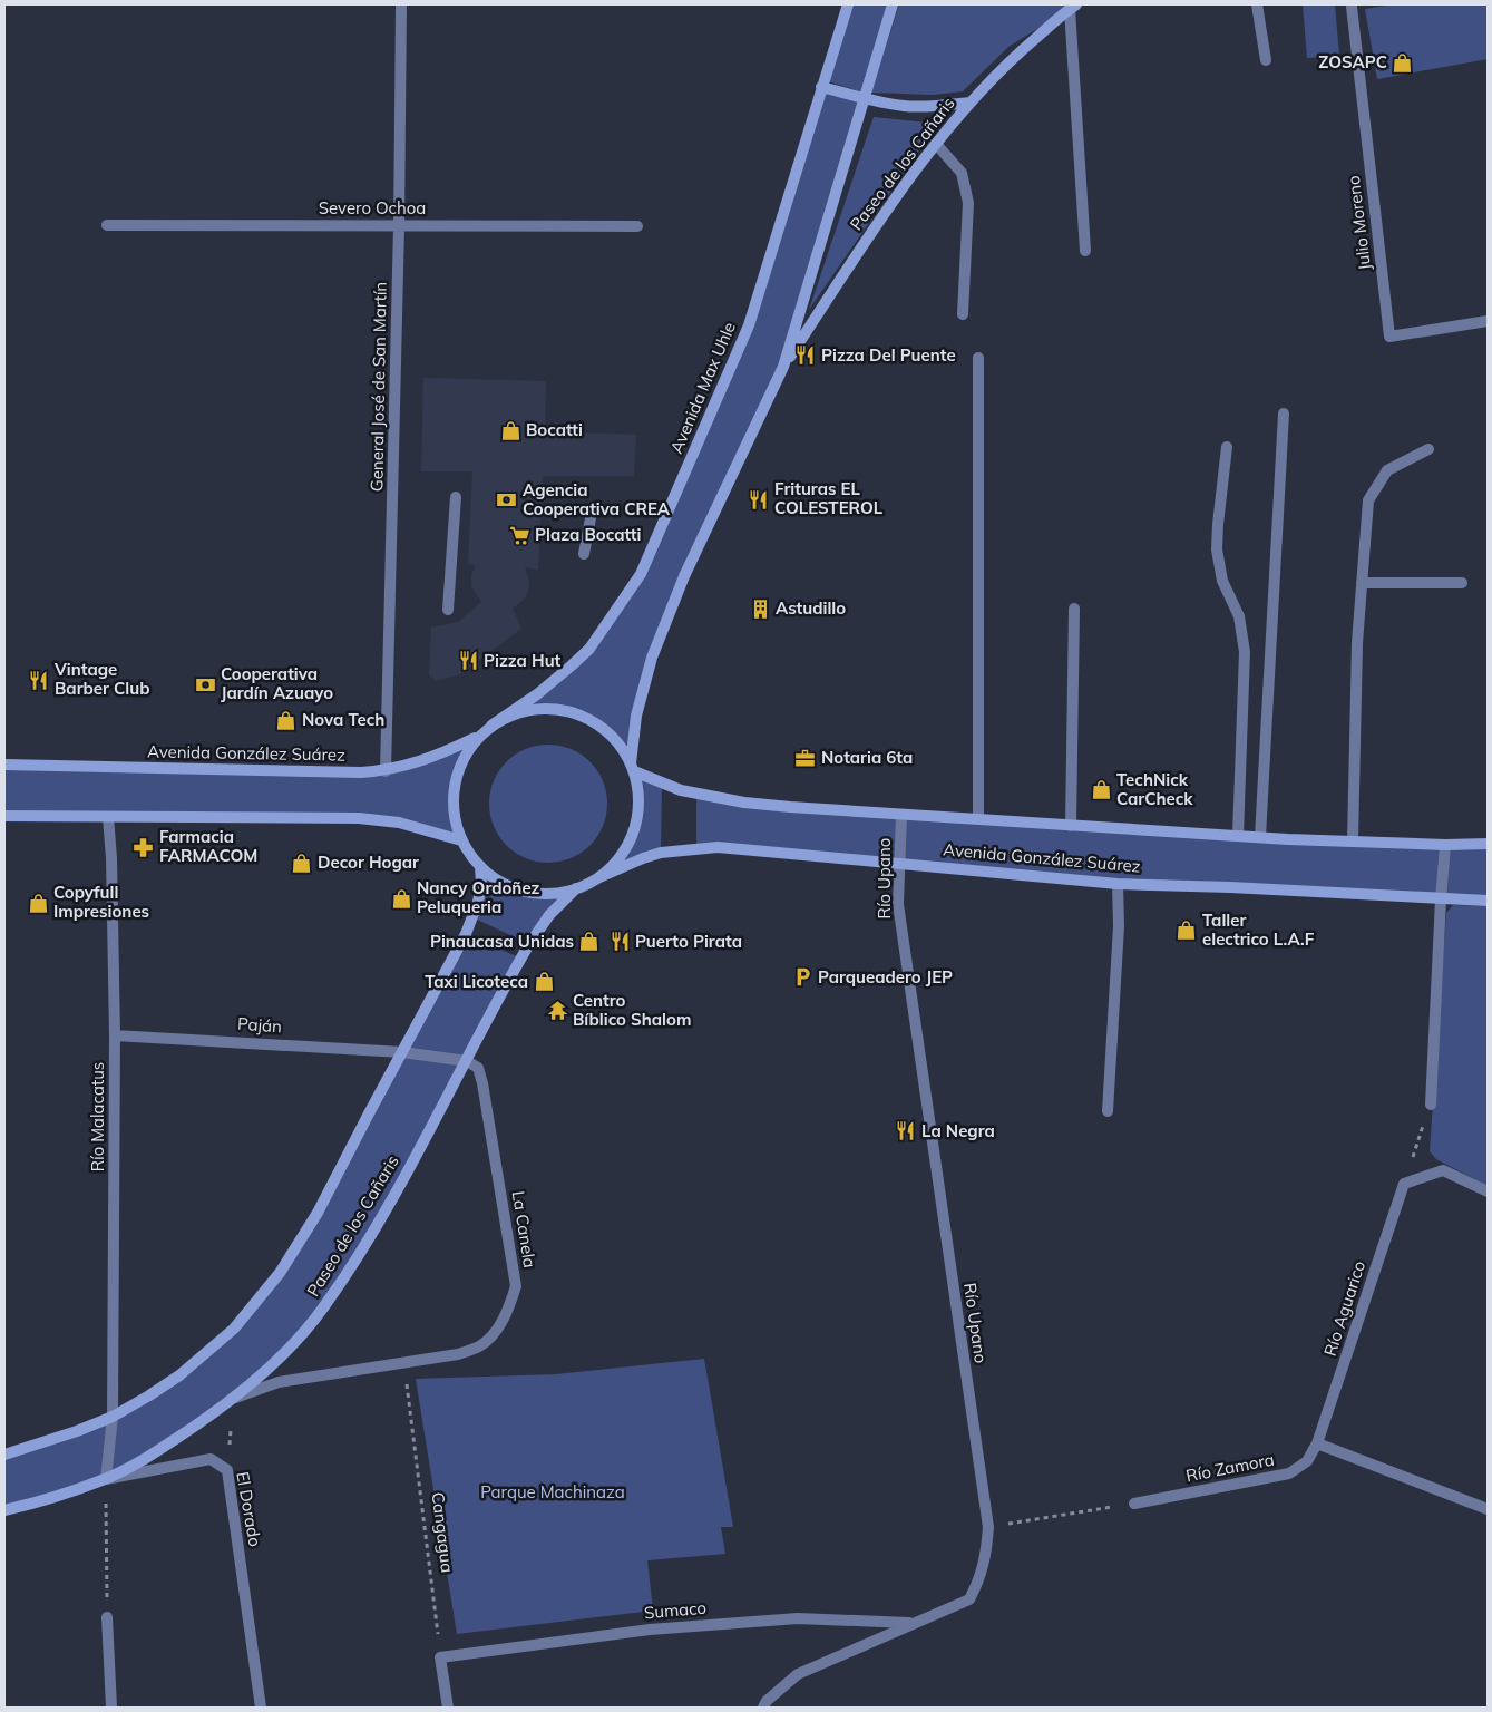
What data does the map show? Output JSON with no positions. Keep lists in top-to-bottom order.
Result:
{
  "streets": {
    "main road": ["Paseo de los Cañaris", "Avenida Max Uhle", "Avenida González Suárez"],
    "street": [
      "Severo Ochoa",
      "Julio Moreno",
      "General José de San Martín",
      "Río Upano",
      "Paján",
      "Río Malacatus",
      "La Canela",
      "Río Aguarico",
      "Río Zamora",
      "El Dorado",
      "Sumaco"
    ],
    "path": ["Cangagua"]
  },
  "crossings": [
    ["Paseo de los Cañaris", "Avenida Max Uhle"],
    ["Paseo de los Cañaris", "Avenida González Suárez"],
    ["Paseo de los Cañaris", "La Canela"],
    ["Paseo de los Cañaris", "El Dorado"],
    ["Severo Ochoa", "General José de San Martín"],
    ["General José de San Martín", "Avenida González Suárez"],
    ["Avenida Max Uhle", "Avenida González Suárez"],
    ["Avenida González Suárez", "Río Upano"],
    ["Río Upano", "Sumaco"],
    ["Paján", "Río Malacatus"],
    ["La Canela", "Cangagua"],
    ["Río Aguarico", "Río Zamora"],
    ["Cangagua", "Sumaco"]
  ],
  "parks": ["Parque Machinaza"],
  "places": {
    "shop": [
      "ZOSAPC",
      "Bocatti",
      "Nova Tech",
      "TechNick CarCheck",
      "Decor Hogar",
      "Nancy Ordoñez Peluqueria",
      "Copyfull Impresiones",
      "Taller electrico L.A.F",
      "Pinaucasa Unidas",
      "Taxi Licoteca"
    ],
    "restaurant": [
      "Pizza Del Puente",
      "Frituras EL COLESTEROL",
      "Pizza Hut",
      "Vintage Barber Club",
      "Puerto Pirata",
      "La Negra"
    ],
    "bank": ["Agencia Cooperativa CREA", "Cooperativa Jardín Azuayo"],
    "supermarket": ["Plaza Bocatti"],
    "building": ["Astudillo"],
    "office": ["Notaria 6ta"],
    "pharmacy": ["Farmacia FARMACOM"],
    "parking": ["Parqueadero JEP"],
    "temple": ["Centro Bíblico Shalom"]
  }
}
